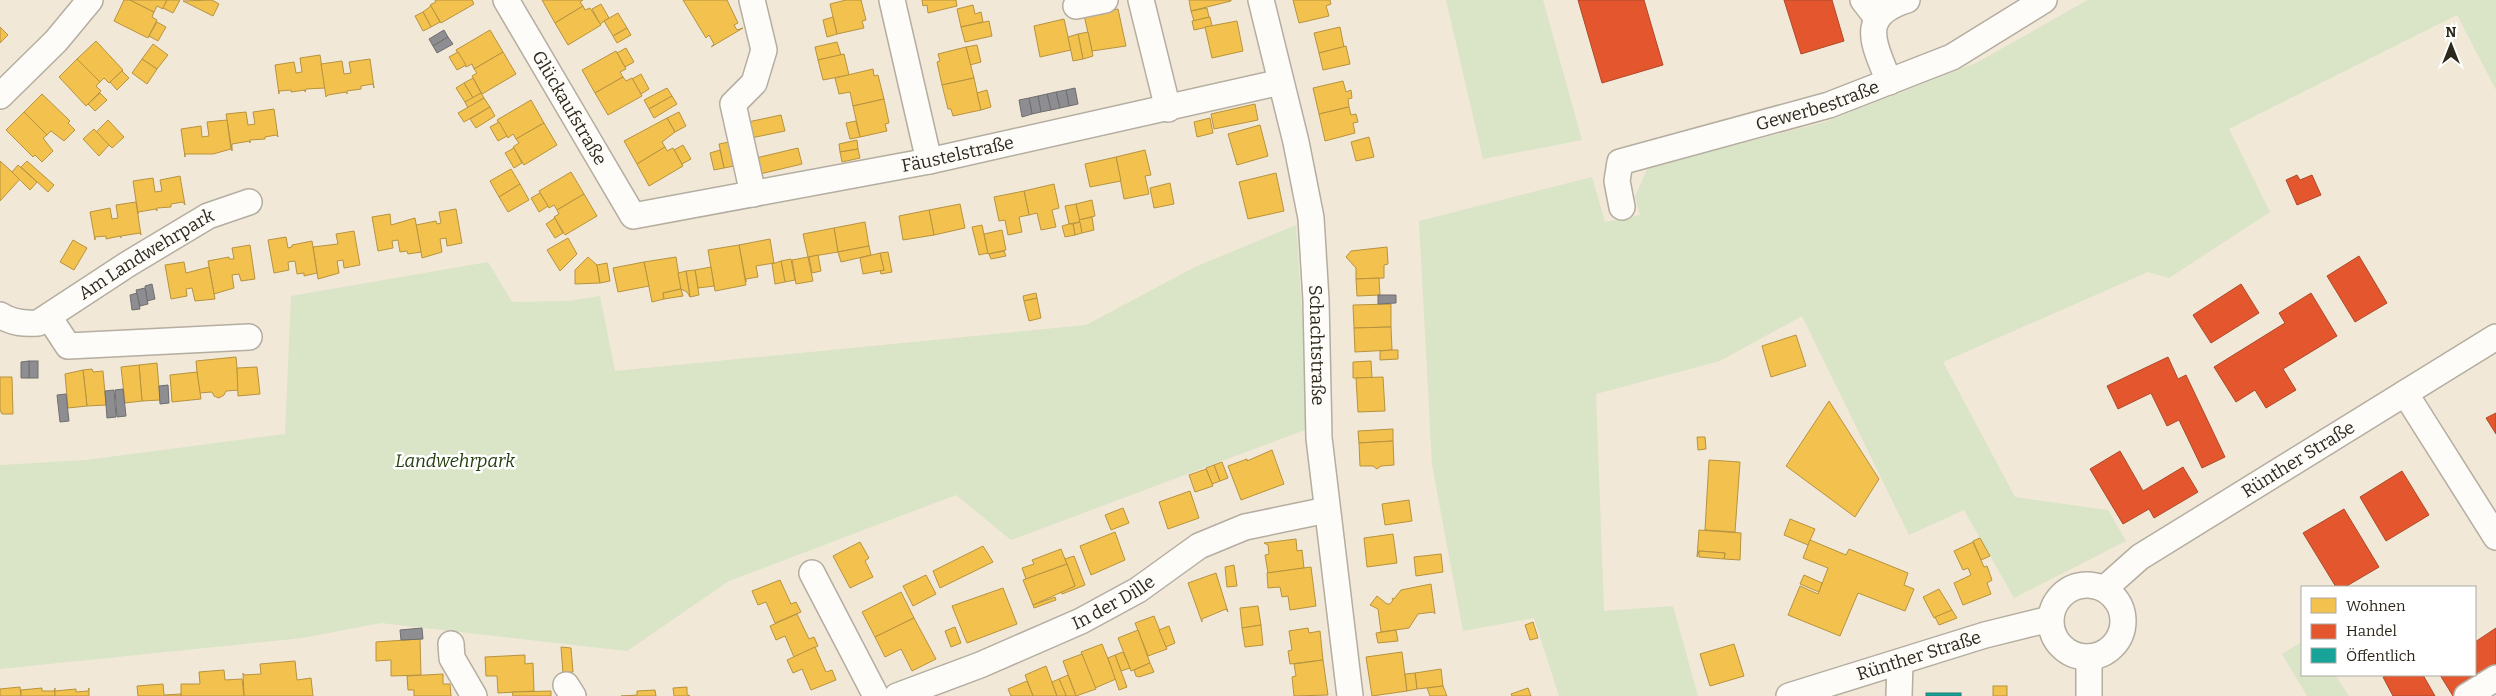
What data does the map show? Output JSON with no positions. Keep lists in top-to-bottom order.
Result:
{
  "streets": {
    "street": [
      "Gewerbestraße",
      "Glückaufstraße",
      "Fäustelstraße",
      "Am Landwehrpark",
      "Schachtstraße",
      "Rünther Straße",
      "In der Dille"
    ]
  },
  "crossings": [
    ["Glückaufstraße", "Fäustelstraße"],
    ["Fäustelstraße", "Schachtstraße"],
    ["Schachtstraße", "In der Dille"]
  ],
  "parks": ["Landwehrpark"],
  "legend": ["Wohnen", "Handel", "Öffentlich"],
  "north": "top"
}
